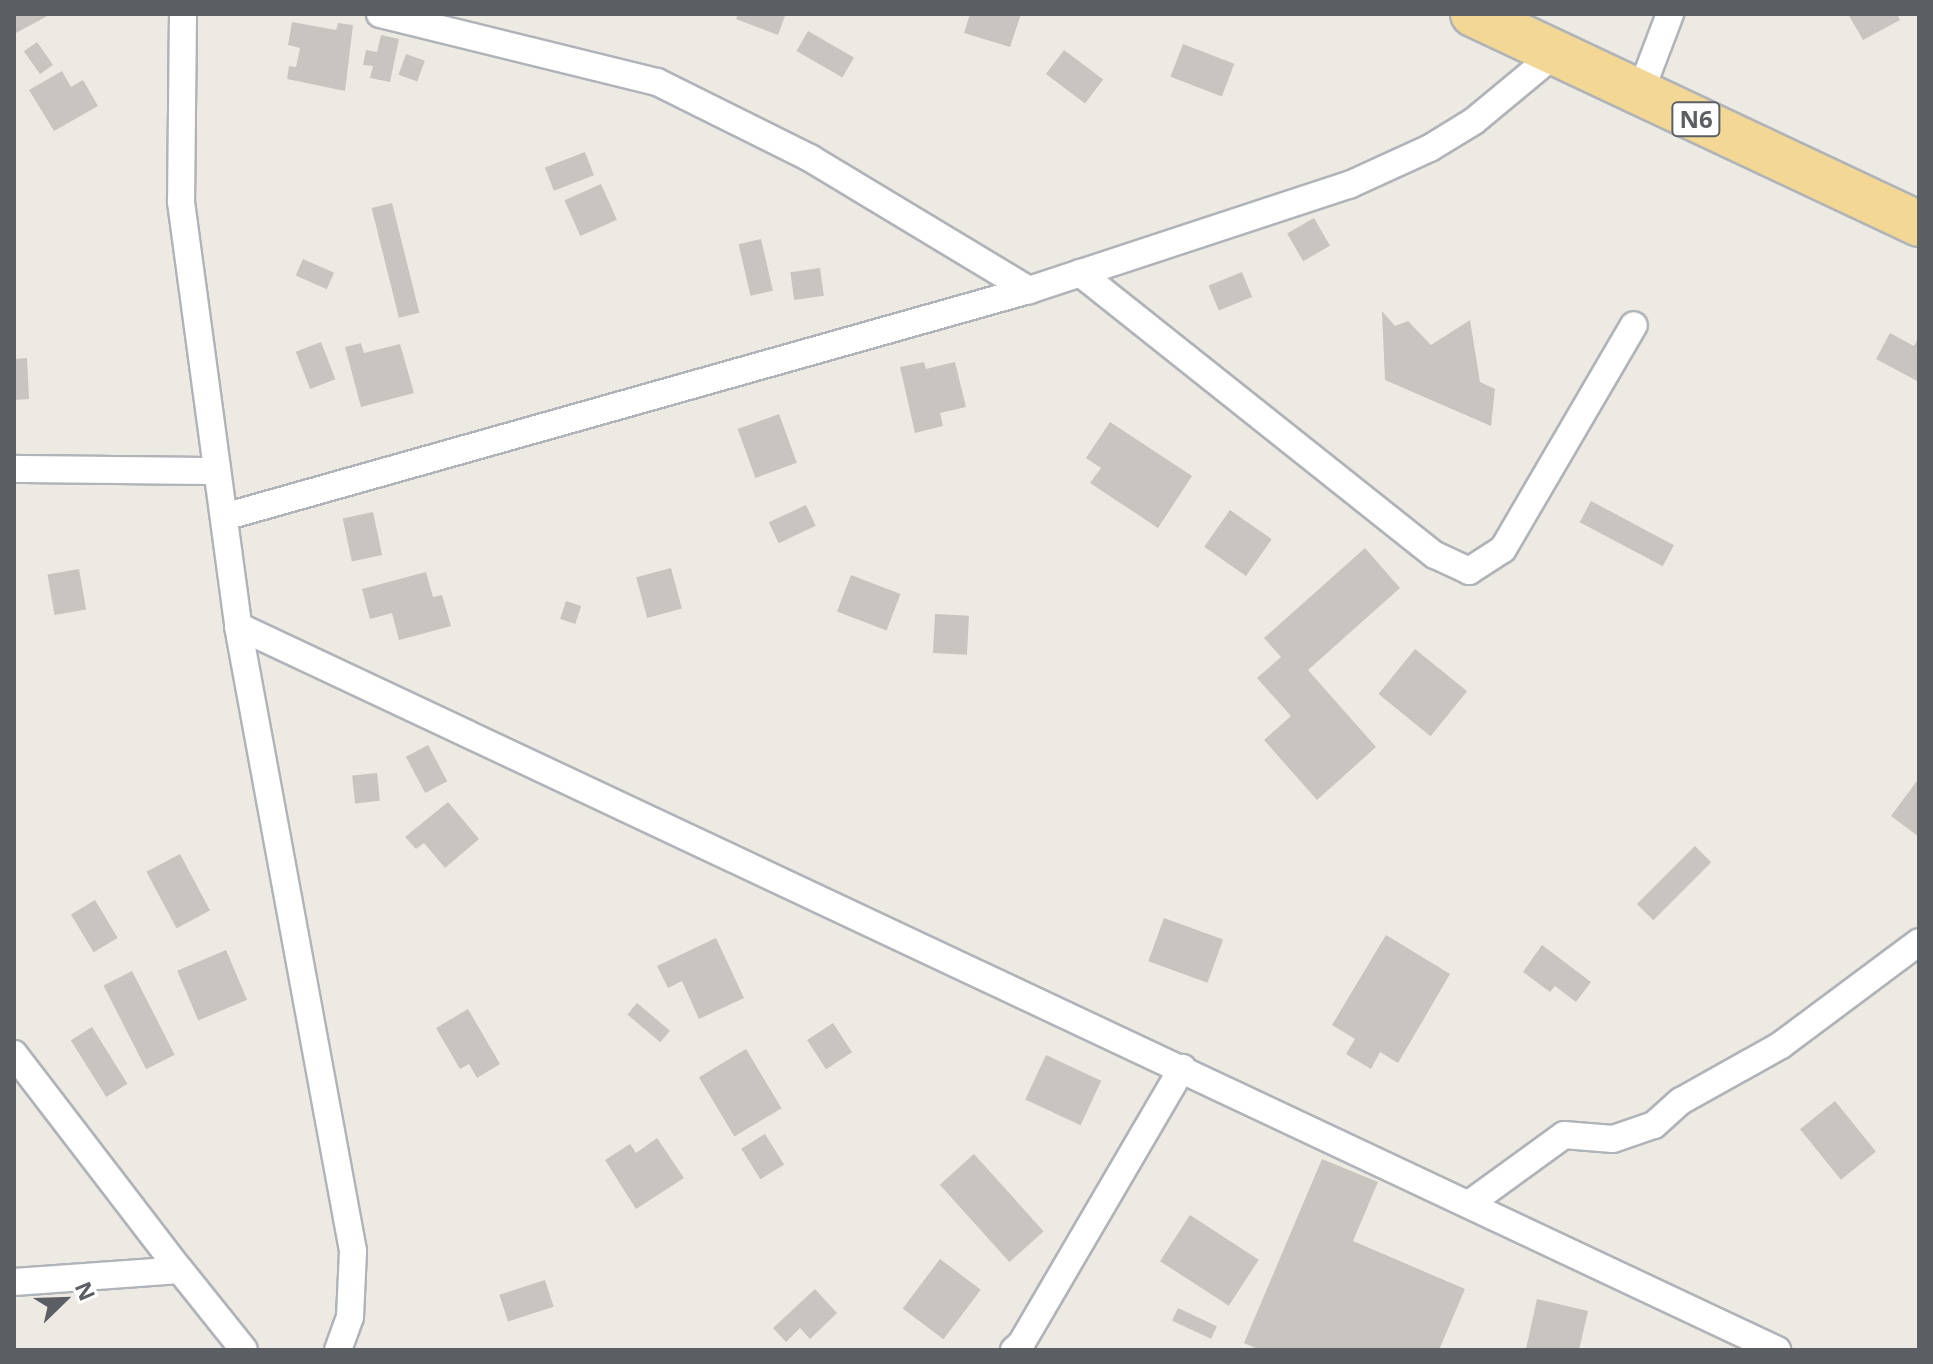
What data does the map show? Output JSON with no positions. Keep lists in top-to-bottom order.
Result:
{
  "streets": {
    "highway": ["N6"]
  },
  "north": "top right"
}
